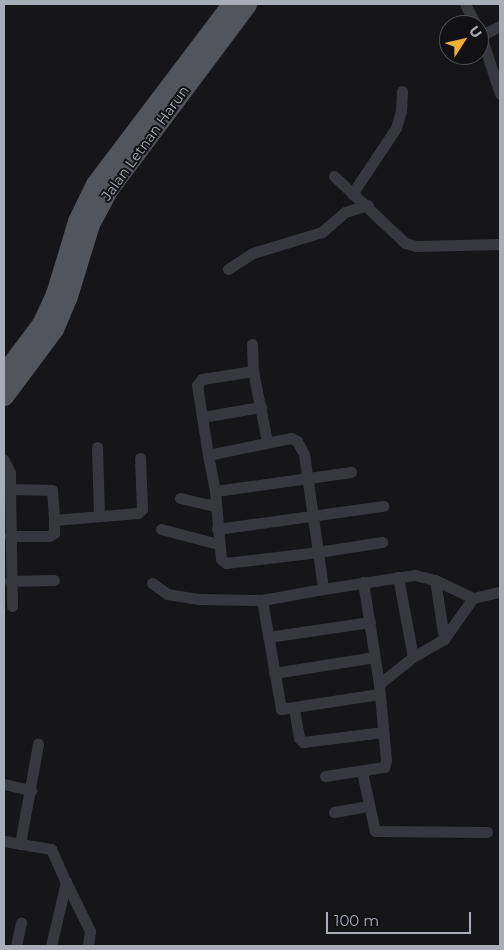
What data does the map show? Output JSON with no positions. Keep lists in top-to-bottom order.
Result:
{
  "streets": {
    "main road": ["Jalan Letnan Harun"]
  },
  "scale_bar": "100 m",
  "north": "top right"
}
